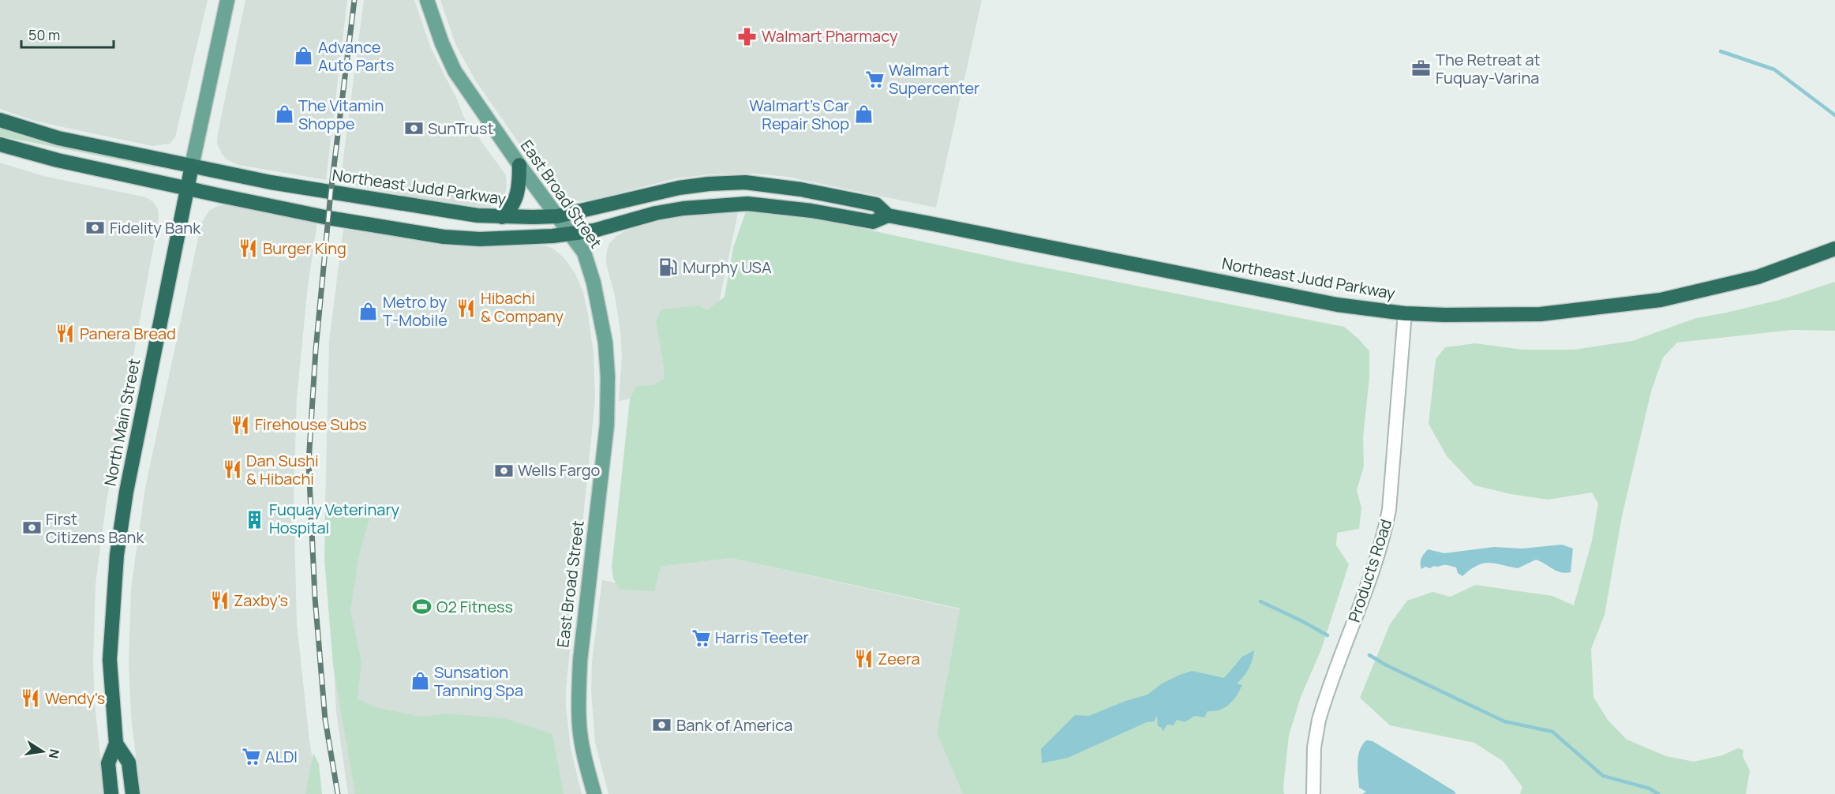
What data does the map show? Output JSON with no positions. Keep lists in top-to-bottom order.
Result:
{
  "streets": {
    "highway": ["Northeast Judd Parkway", "North Main Street"],
    "main road": ["East Broad Street"],
    "street": ["Products Road"]
  },
  "crossings": [
    ["Northeast Judd Parkway", "East Broad Street"],
    ["Northeast Judd Parkway", "North Main Street"],
    ["Northeast Judd Parkway", "Products Road"]
  ],
  "places": {
    "pharmacy": ["Walmart Pharmacy"],
    "shop": [
      "Advance Auto Parts",
      "The Vitamin Shoppe",
      "Walmart's Car Repair Shop",
      "Metro by T-Mobile",
      "Sunsation Tanning Spa"
    ],
    "office": ["The Retreat at Fuquay-Varina"],
    "supermarket": ["Walmart Supercenter", "Harris Teeter", "ALDI"],
    "bank": [
      "SunTrust",
      "Fidelity Bank",
      "Wells Fargo",
      "First Citizens Bank",
      "Bank of America"
    ],
    "restaurant": [
      "Burger King",
      "Hibachi & Company",
      "Panera Bread",
      "Firehouse Subs",
      "Dan Sushi & Hibachi",
      "Zaxby's",
      "Zeera",
      "Wendy's"
    ],
    "fuel station": ["Murphy USA"],
    "building": ["Fuquay Veterinary Hospital"],
    "sports": ["O2 Fitness"]
  },
  "scale_bar": "50 m",
  "north": "right"
}
